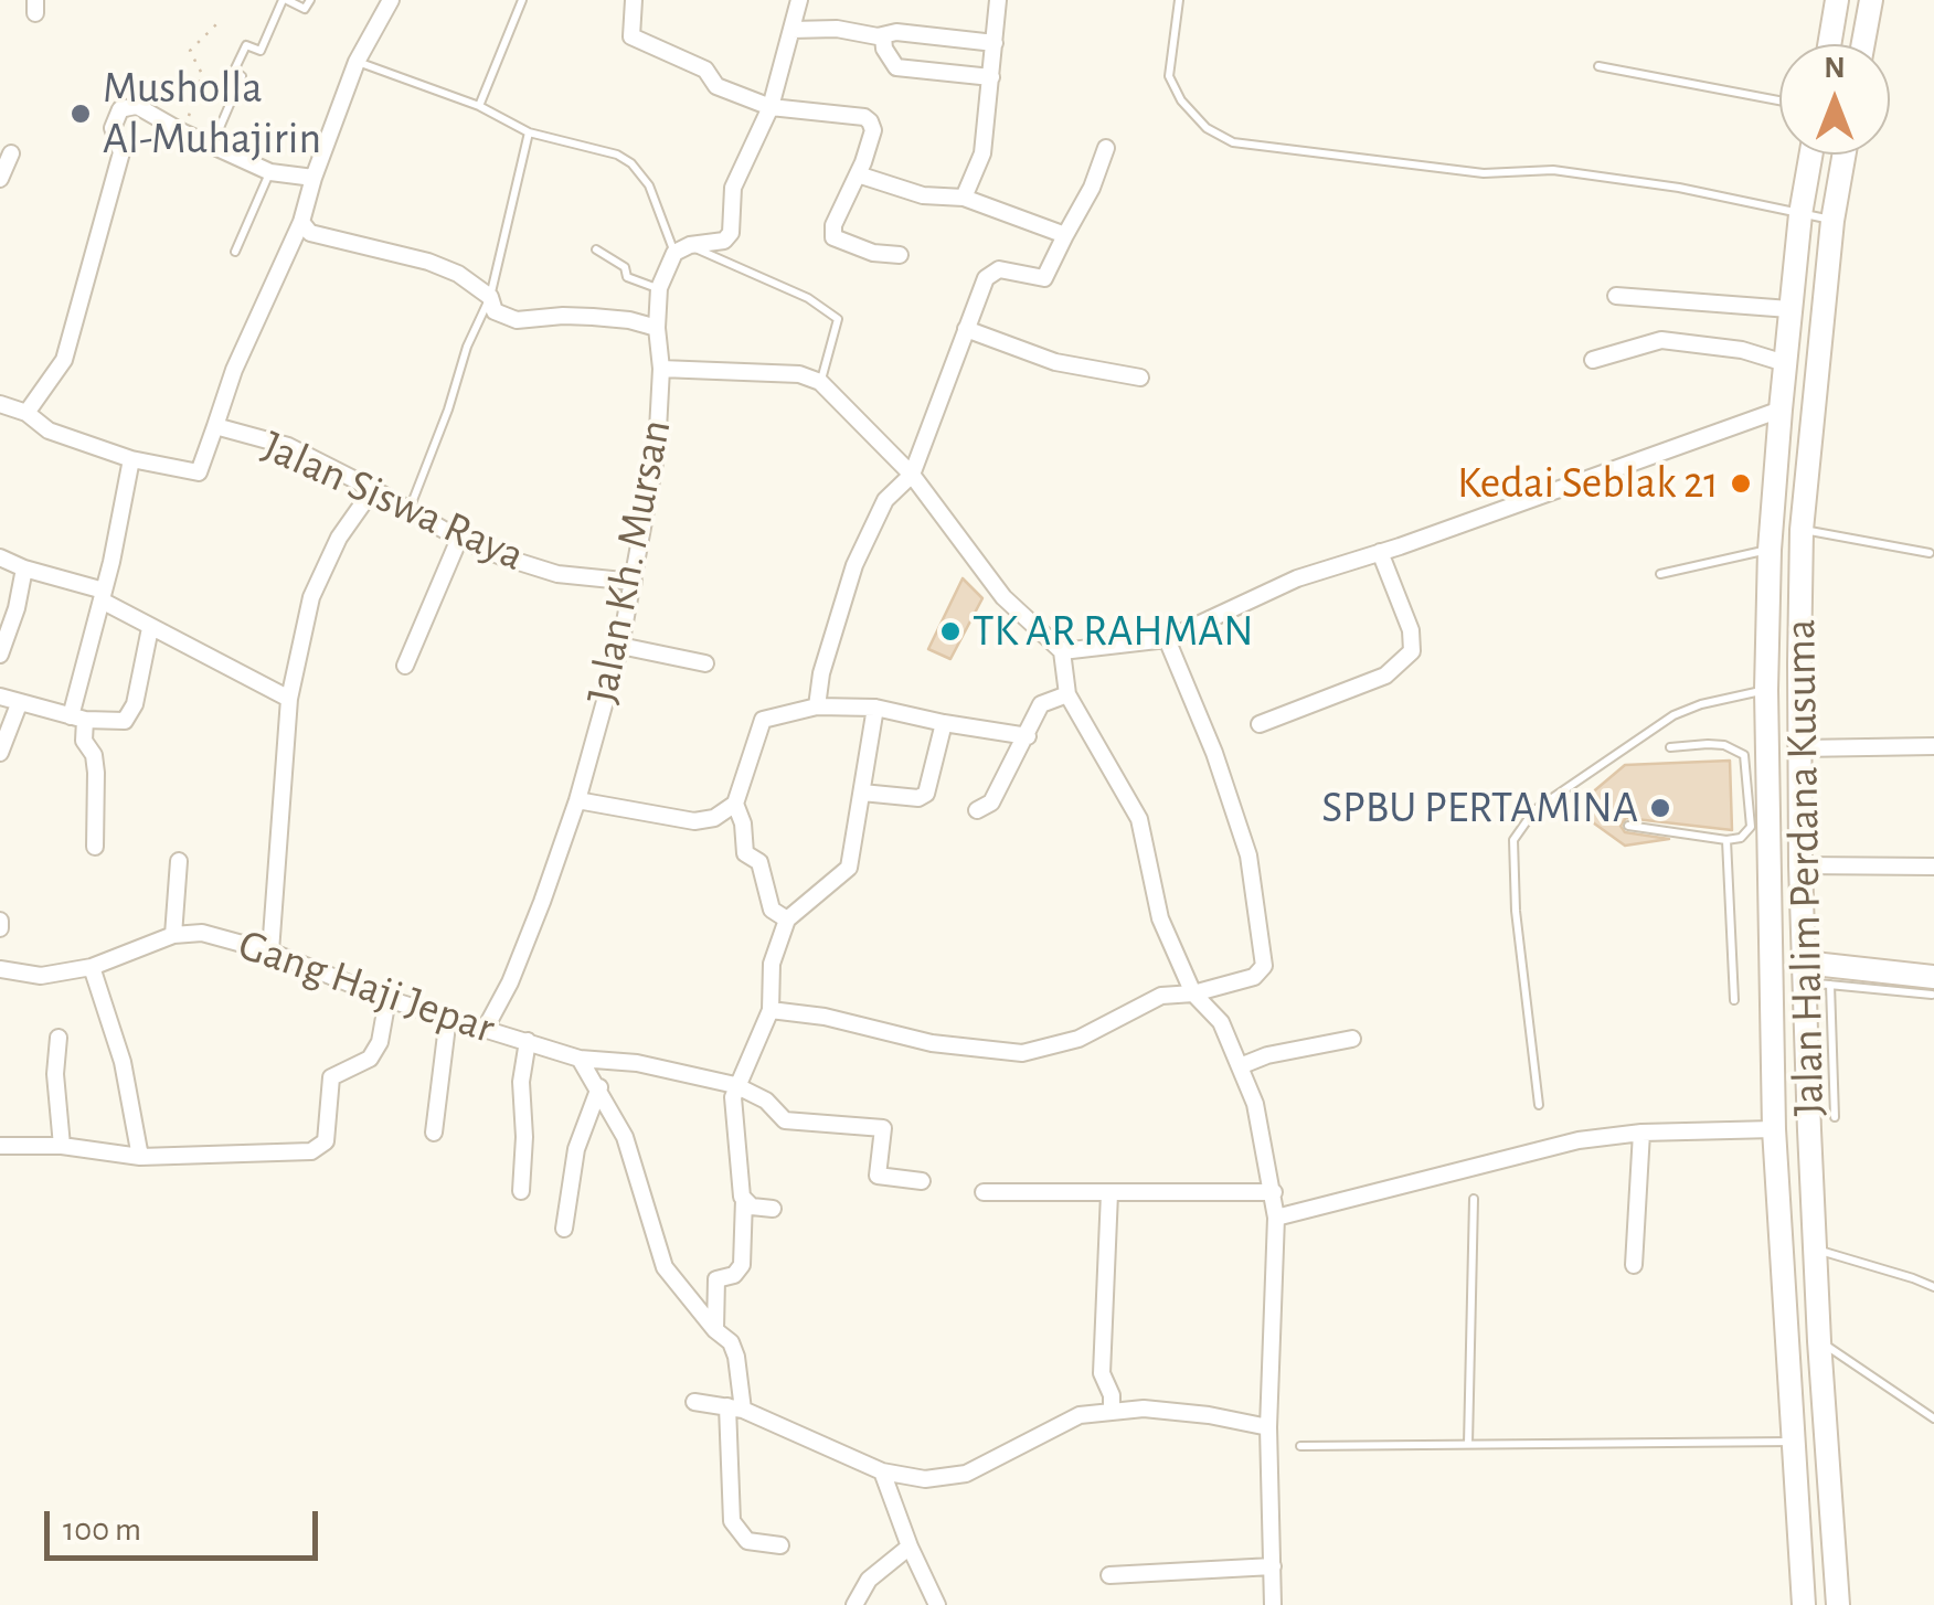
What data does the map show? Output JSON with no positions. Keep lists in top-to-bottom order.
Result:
{
  "streets": {
    "main road": ["Jalan Halim Perdana Kusuma"],
    "street": ["Jalan Siswa Raya", "Jalan Kh. Mursan", "Gang Haji Jepar"]
  },
  "crossings": [
    ["Jalan Siswa Raya", "Jalan Kh. Mursan"],
    ["Jalan Kh. Mursan", "Gang Haji Jepar"]
  ],
  "places": [
    "Musholla Al-Muhajirin",
    "Kedai Seblak 21",
    "TK AR RAHMAN",
    "SPBU PERTAMINA"
  ],
  "scale_bar": "100 m",
  "north": "top"
}
